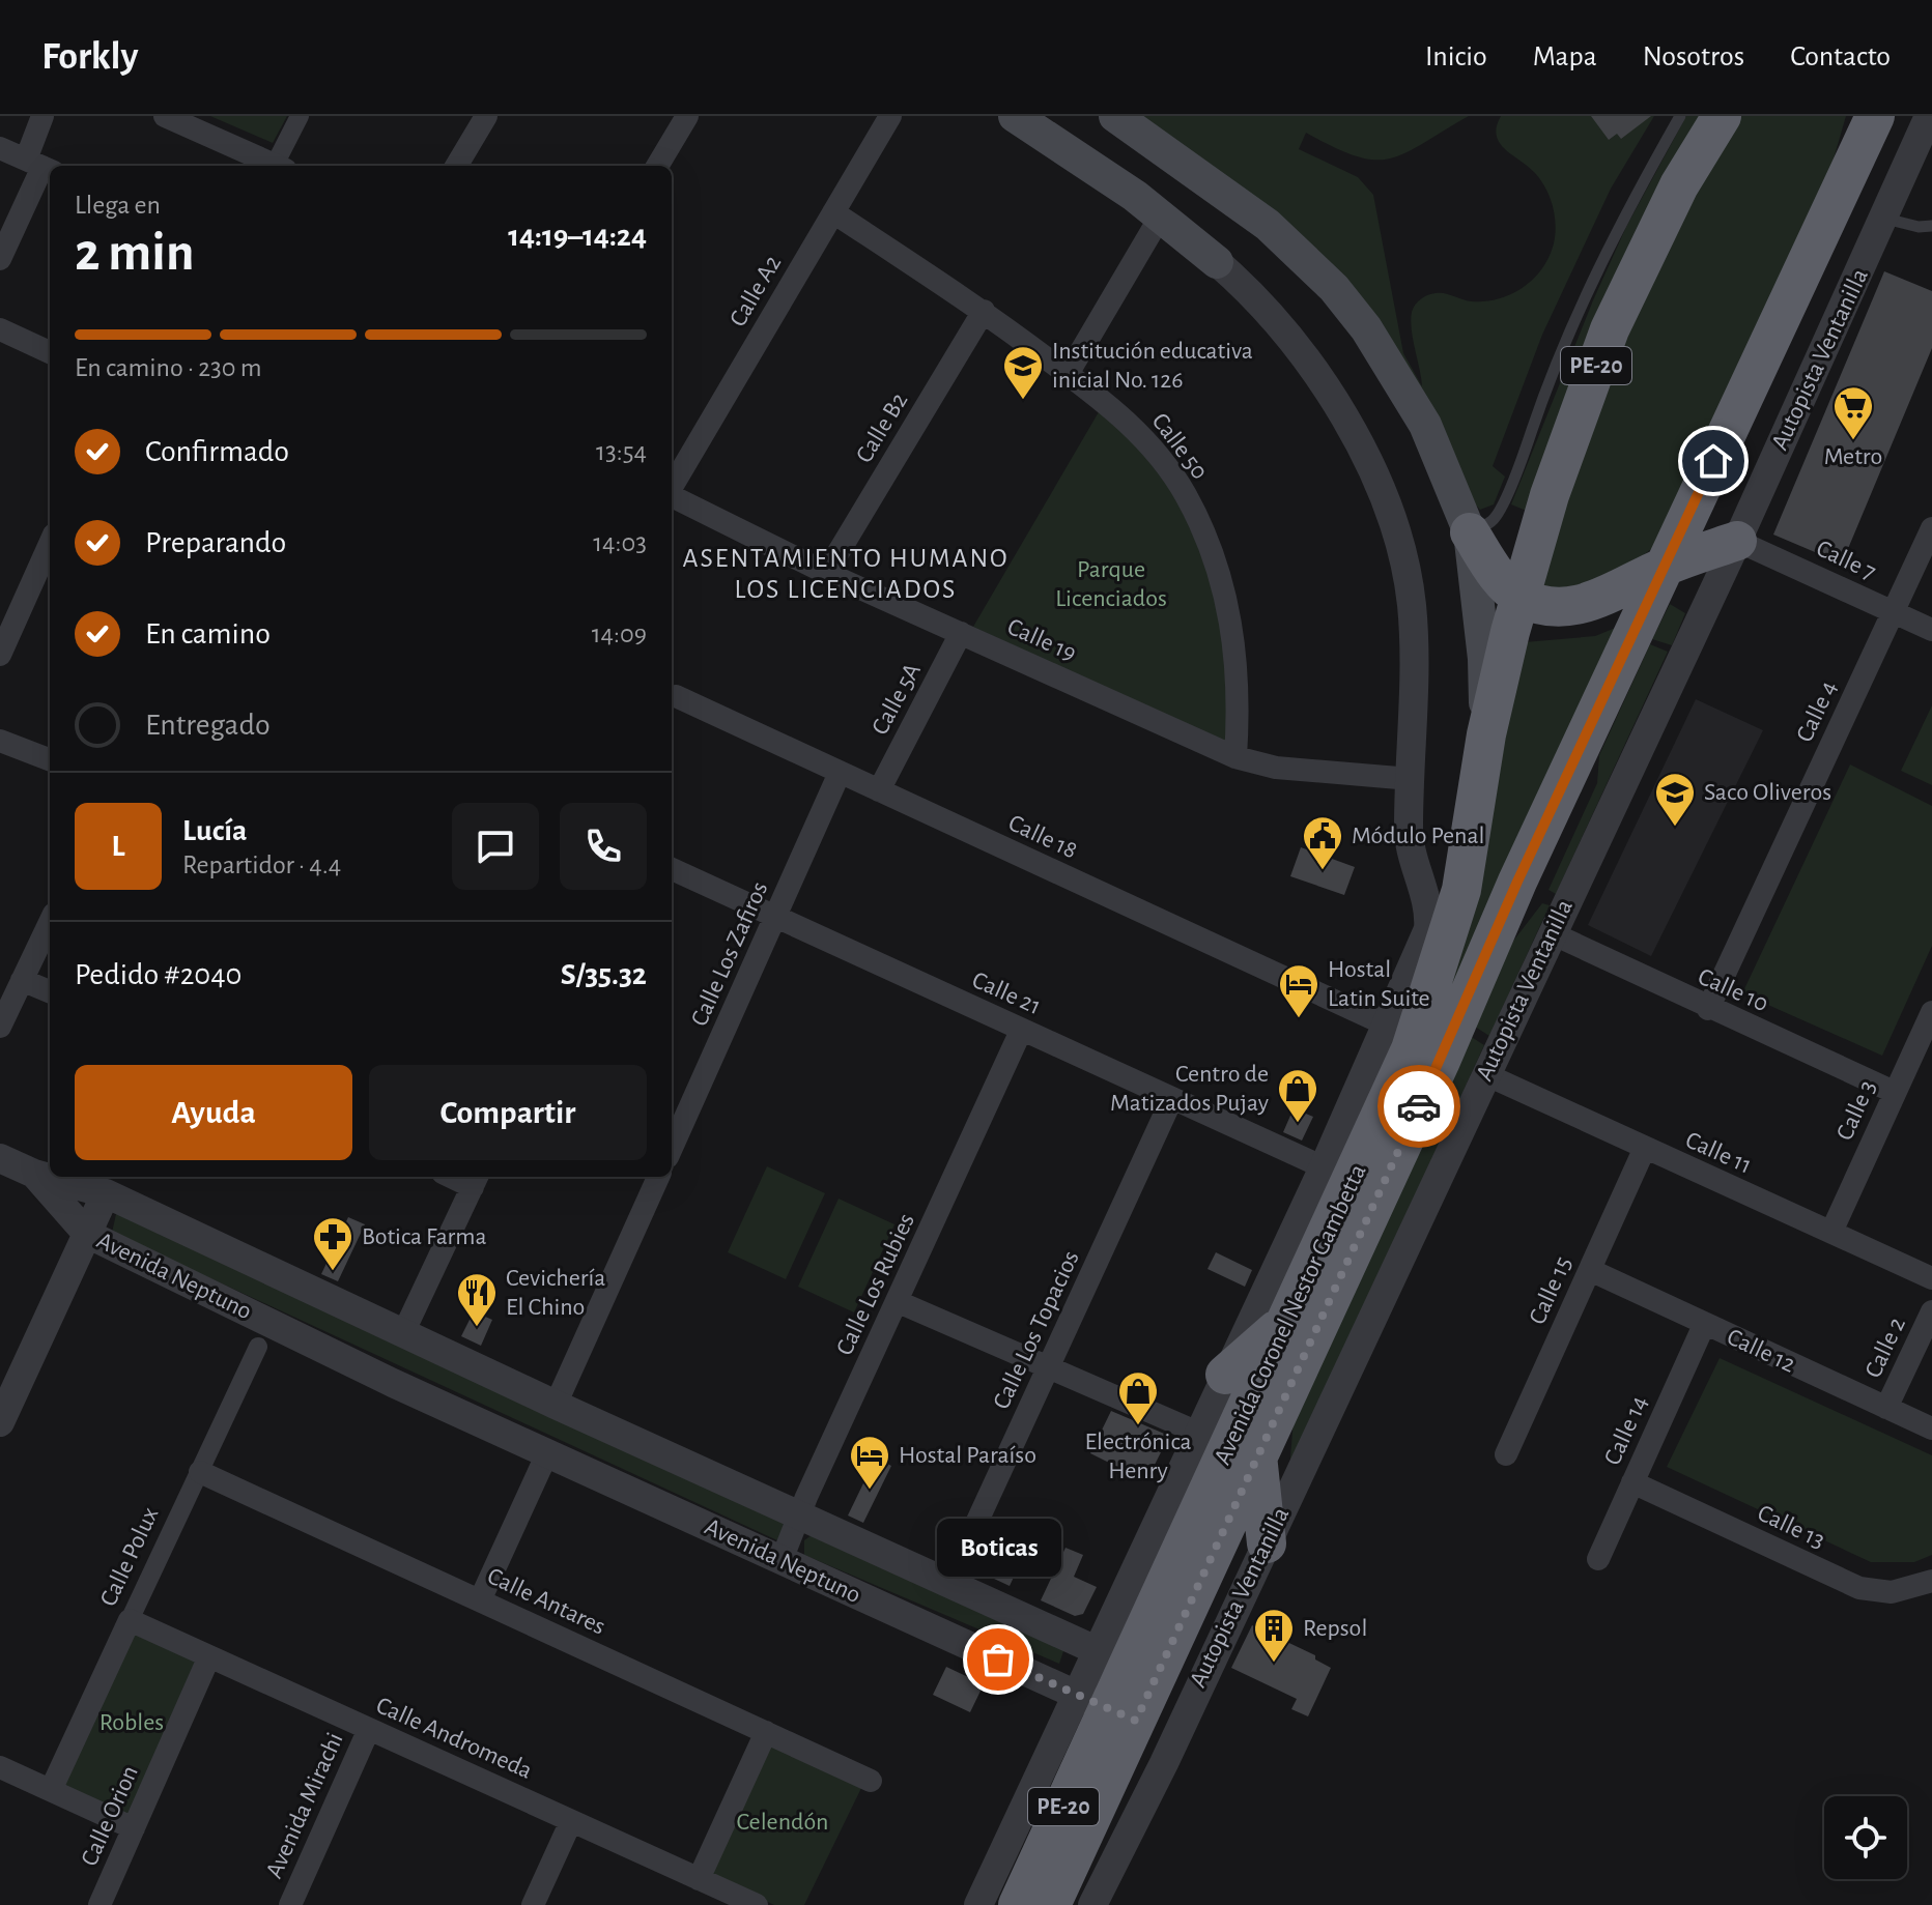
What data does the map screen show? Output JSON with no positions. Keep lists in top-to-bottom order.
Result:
{
  "streets": {
    "highway": ["Autopista Ventanilla", "PE-20", "Avenida Coronel Nestor Gambetta"],
    "street": [
      "Calle A2",
      "Calle B2",
      "Calle 50",
      "Calle 7",
      "Calle 19",
      "Calle 5A",
      "Calle 4",
      "Calle 18",
      "Calle Los Zafiros",
      "Calle 10",
      "Calle 21",
      "Calle 3",
      "Calle 11",
      "Avenida Neptuno",
      "Calle Los Rubies",
      "Calle 15",
      "Calle Los Topacios",
      "Calle 2",
      "Calle 12",
      "Calle 14",
      "Calle 13",
      "Calle Polux",
      "Calle Antares",
      "Calle Andromeda",
      "Avenida Mirachi",
      "Calle Orion"
    ]
  },
  "crossings": [
    ["Calle A2", "Calle 50"],
    ["Autopista Ventanilla", "Calle 7"],
    ["Autopista Ventanilla", "Calle 19"],
    ["Autopista Ventanilla", "Calle 18"],
    ["Autopista Ventanilla", "Calle 10"],
    ["Autopista Ventanilla", "Calle 21"],
    ["Autopista Ventanilla", "Calle 11"],
    ["Autopista Ventanilla", "Avenida Neptuno"],
    ["Autopista Ventanilla", "Avenida Coronel Nestor Gambetta"],
    ["Calle B2", "Calle 50"],
    ["Calle B2", "Calle 19"],
    ["Calle 50", "Calle 19"],
    ["Calle 7", "Calle 4"],
    ["Calle 19", "Calle 5A"],
    ["Calle 5A", "Calle 18"],
    ["Calle 4", "Calle 10"],
    ["Calle 18", "Calle Los Zafiros"],
    ["Calle Los Zafiros", "Calle 21"],
    ["Calle 10", "Calle 3"],
    ["Calle 21", "Calle Los Rubies"],
    ["Calle 21", "Calle Los Topacios"],
    ["Calle 3", "Calle 11"],
    ["Calle 11", "Calle 15"],
    ["Avenida Neptuno", "Calle Los Rubies"],
    ["Avenida Neptuno", "Avenida Coronel Nestor Gambetta"],
    ["Avenida Neptuno", "Calle Los Topacios"],
    ["Calle 15", "Calle 12"],
    ["Calle 2", "Calle 12"],
    ["Calle 12", "Calle 14"],
    ["Calle 14", "Calle 13"],
    ["Calle Polux", "Calle Antares"],
    ["Calle Polux", "Calle Andromeda"],
    ["Calle Andromeda", "Avenida Mirachi"],
    ["Calle Andromeda", "Calle Orion"]
  ],
  "districts": ["ASENTAMIENTO HUMANO LOS LICENCIADOS"],
  "parks": ["Parque Licenciados", "Robles", "Celendón"],
  "places": {
    "school or university": ["Institución educativa inicial No. 126", "Saco Oliveros"],
    "supermarket": ["Metro"],
    "public building": ["Módulo Penal"],
    "hotel": ["Hostal Latin Suite", "Hostal Paraíso"],
    "shop": ["Centro de Matizados Pujay", "Electrónica Henry"],
    "pharmacy": ["Botica Farma"],
    "restaurant": ["Cevichería El Chino"],
    "other": ["Boticas"],
    "building": ["Repsol"]
  },
  "page": {
    "header": "Forkly",
    "nav": [
      "Inicio",
      "Mapa",
      "Nosotros",
      "Contacto"
    ],
    "heading": ["2 min", "Llega en", "14:19–14:24"],
    "panel": [
      "Lucía",
      "Repartidor · 4.4",
      "Pedido #2040",
      "S/35.32"
    ],
    "bar": "En camino · 230 m",
    "list": [
      ["Confirmado", "13:54"],
      ["Preparando", "14:03"],
      ["En camino", "14:09"],
      "Entregado"
    ],
    "round": "L",
    "buttons": ["Ayuda", "Compartir"],
    "bubble": "Boticas"
  }
}
